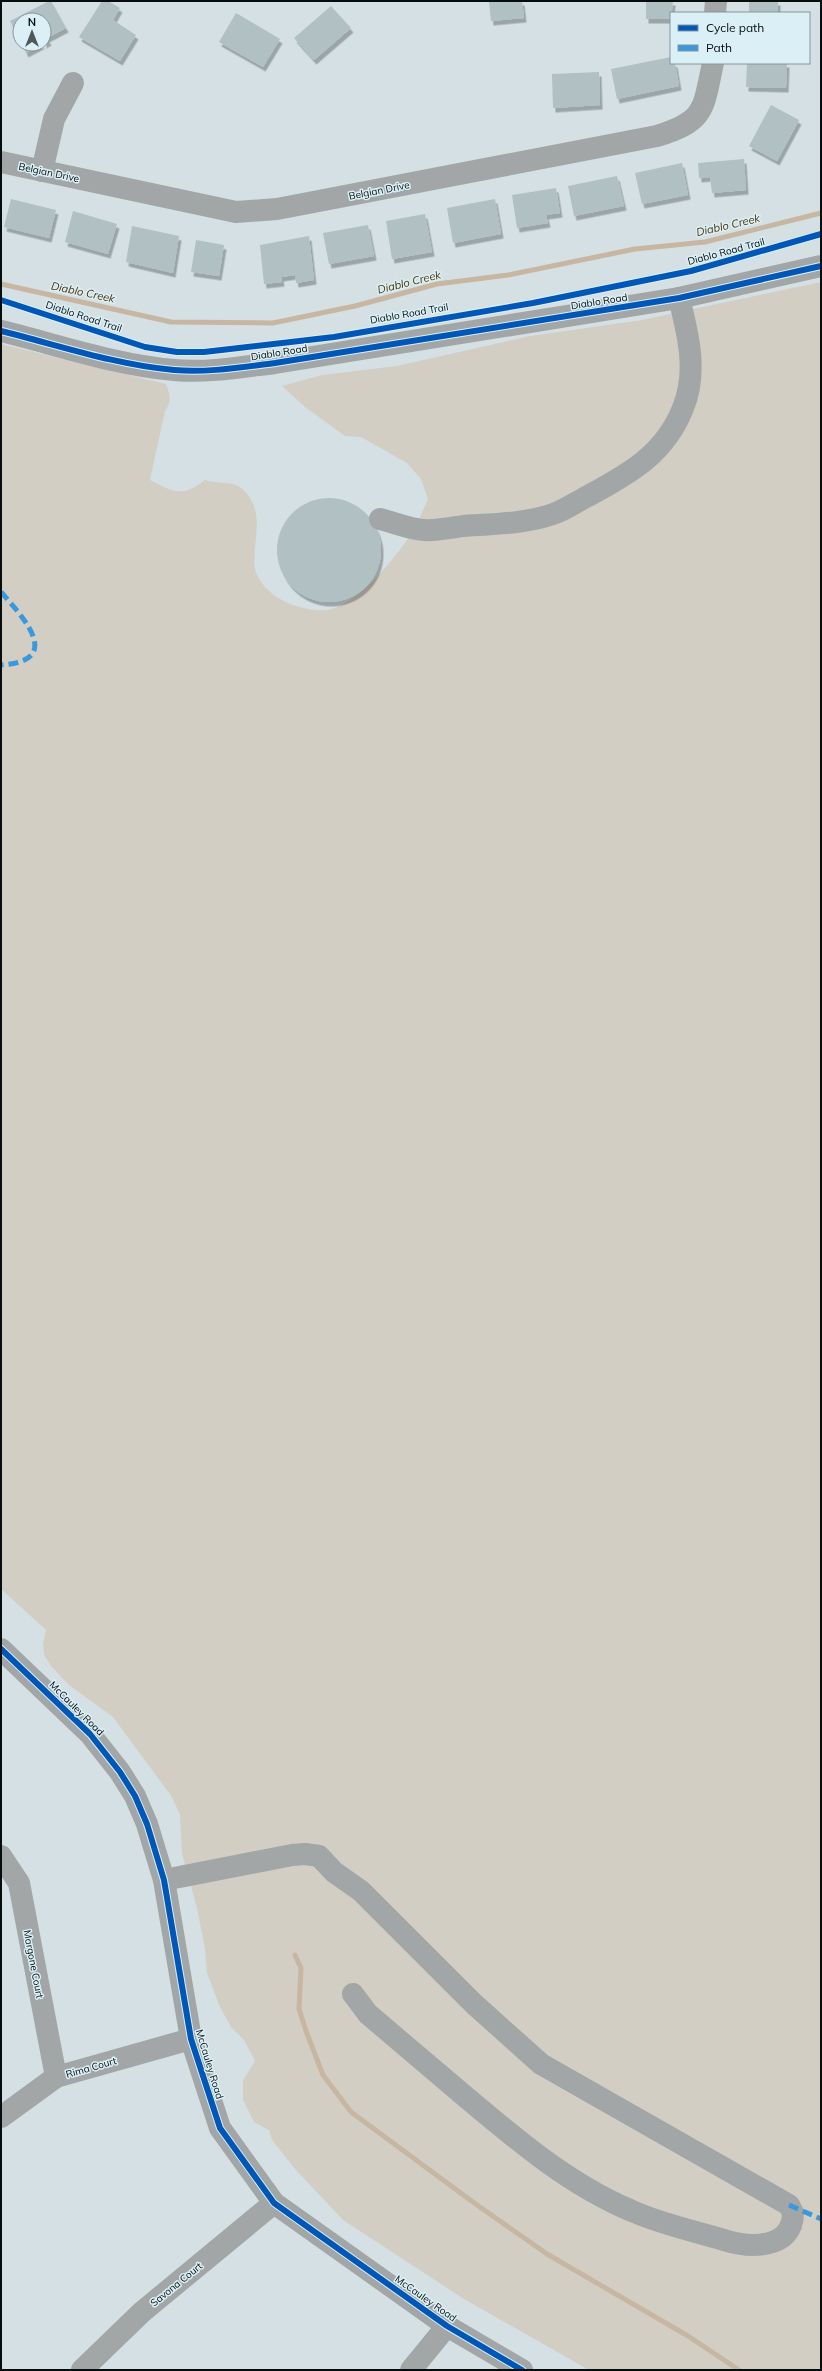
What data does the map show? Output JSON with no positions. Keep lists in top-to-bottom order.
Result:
{
  "streets": {
    "street": [
      "Belgian Drive",
      "Diablo Road",
      "McCauley Road",
      "Margone Court",
      "Rima Court",
      "Savona Court"
    ],
    "cycle path": ["Diablo Road Trail"]
  },
  "crossings": [
    ["McCauley Road", "Rima Court"],
    ["McCauley Road", "Savona Court"],
    ["Margone Court", "Rima Court"]
  ],
  "water": ["Diablo Creek"],
  "legend": ["Cycle path", "Path"],
  "north": "top"
}
